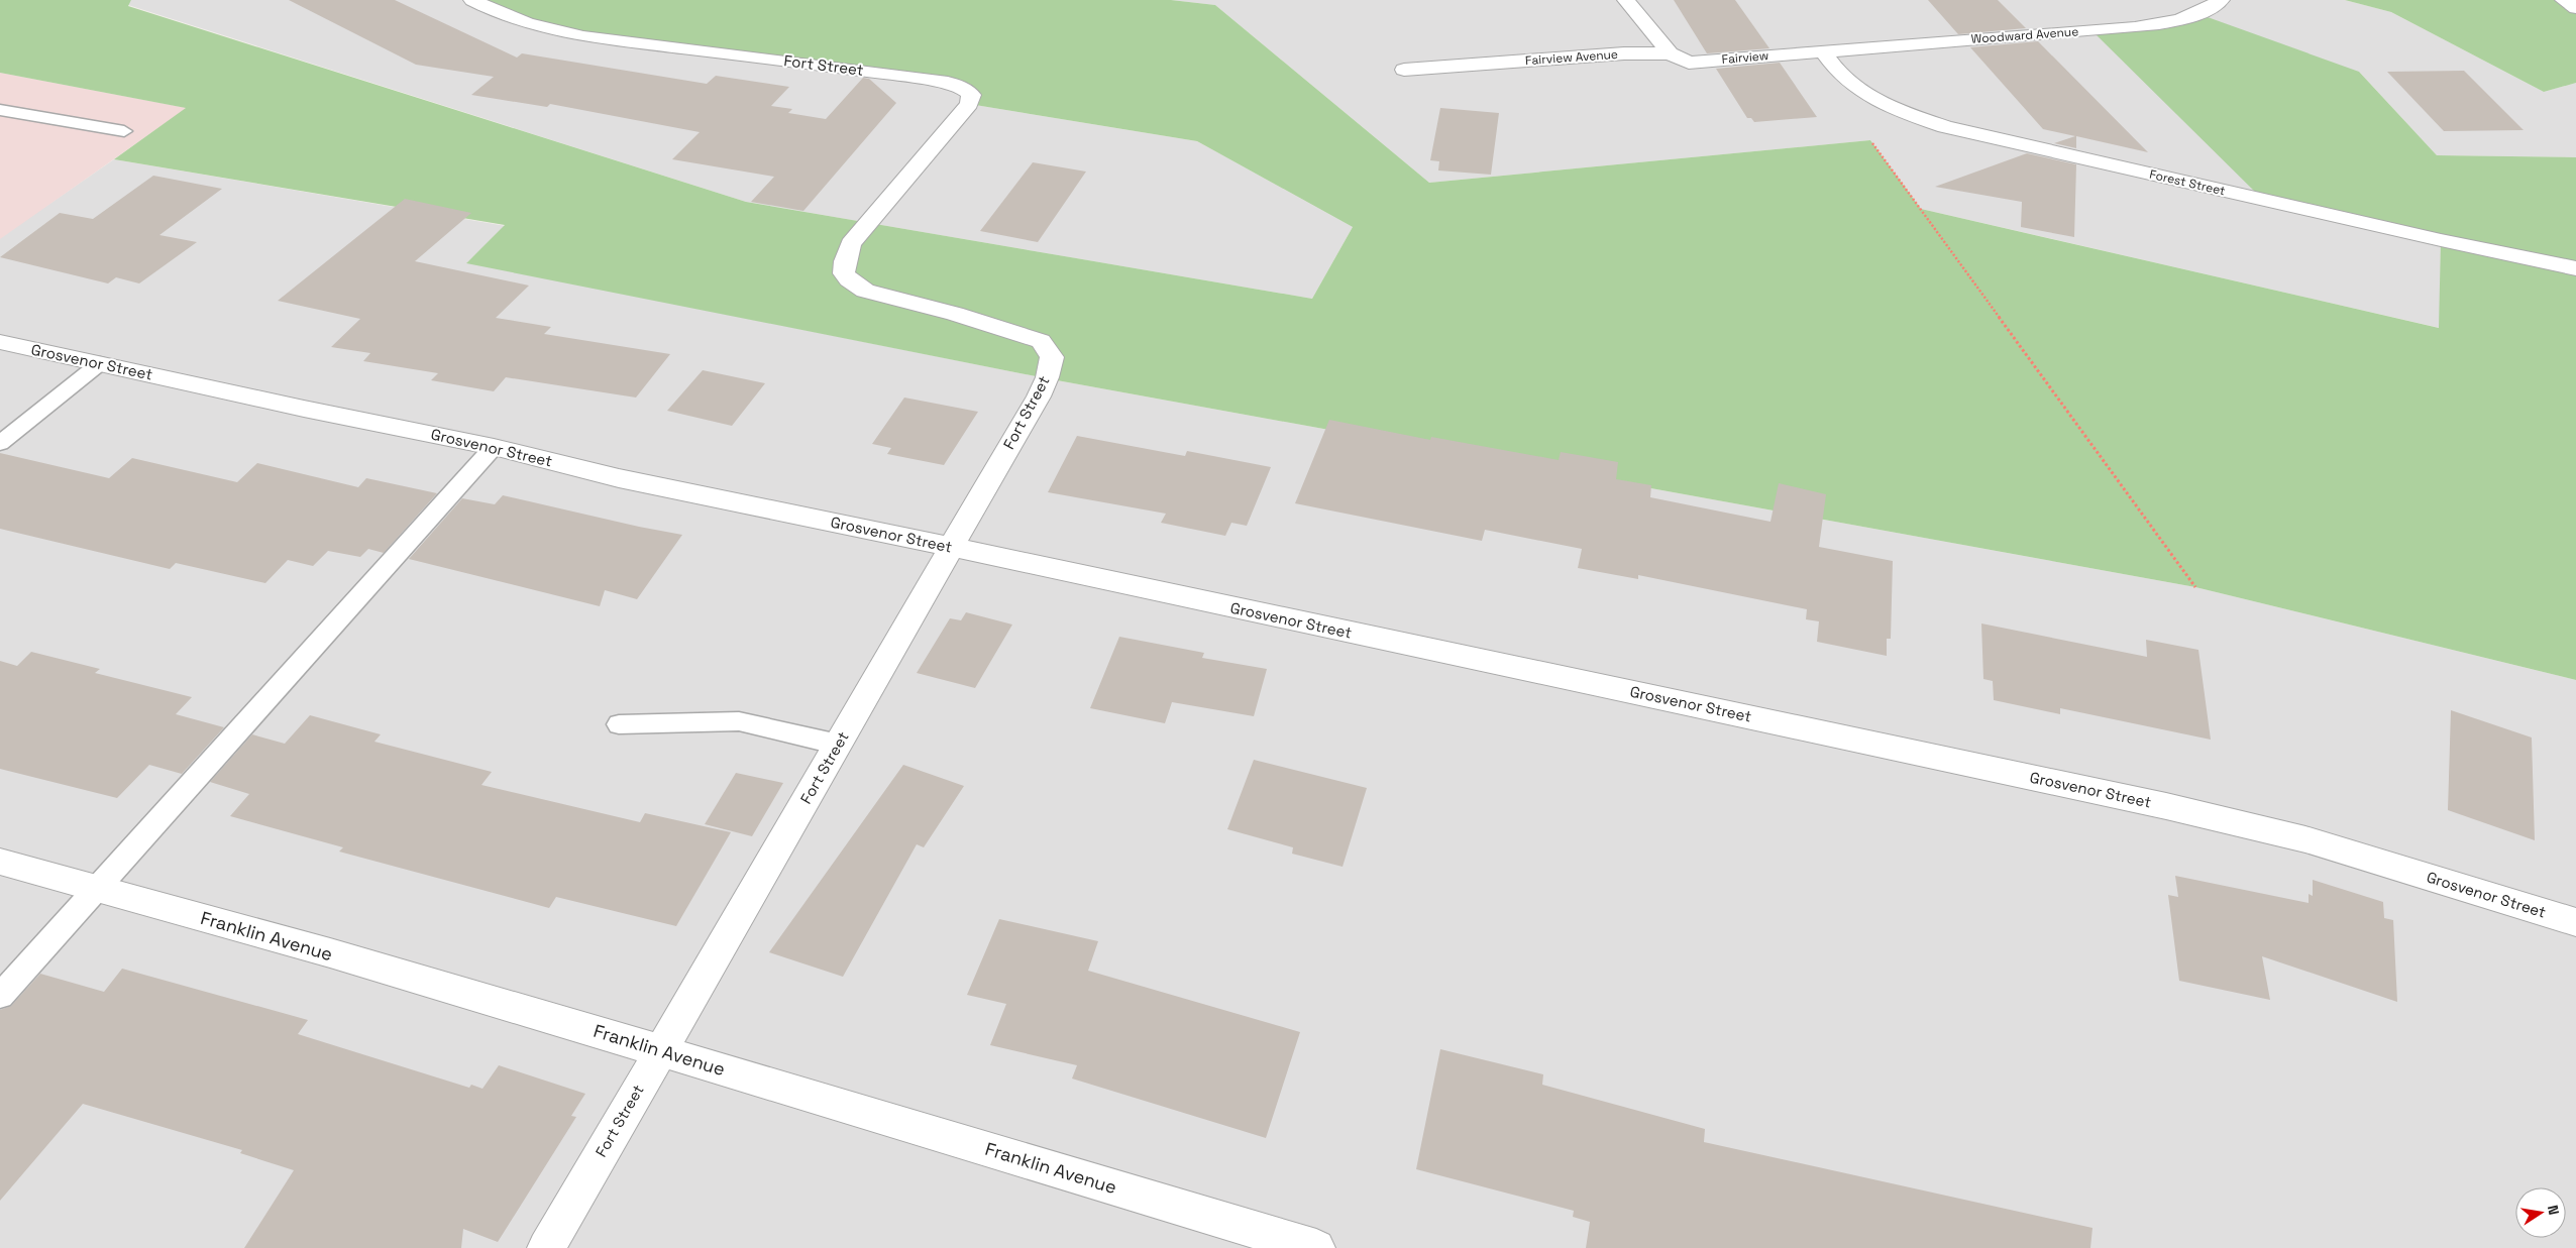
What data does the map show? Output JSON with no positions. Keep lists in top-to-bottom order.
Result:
{
  "streets": {
    "street": [
      "Woodward Avenue",
      "Fairview Avenue",
      "Fairview",
      "Fort Street",
      "Forest Street",
      "Grosvenor Street",
      "Franklin Avenue"
    ]
  },
  "crossings": [
    ["Woodward Avenue", "Fairview"],
    ["Woodward Avenue", "Forest Street"],
    ["Fairview Avenue", "Fairview"],
    ["Fairview", "Forest Street"],
    ["Fort Street", "Grosvenor Street"],
    ["Fort Street", "Franklin Avenue"]
  ],
  "north": "right"
}
